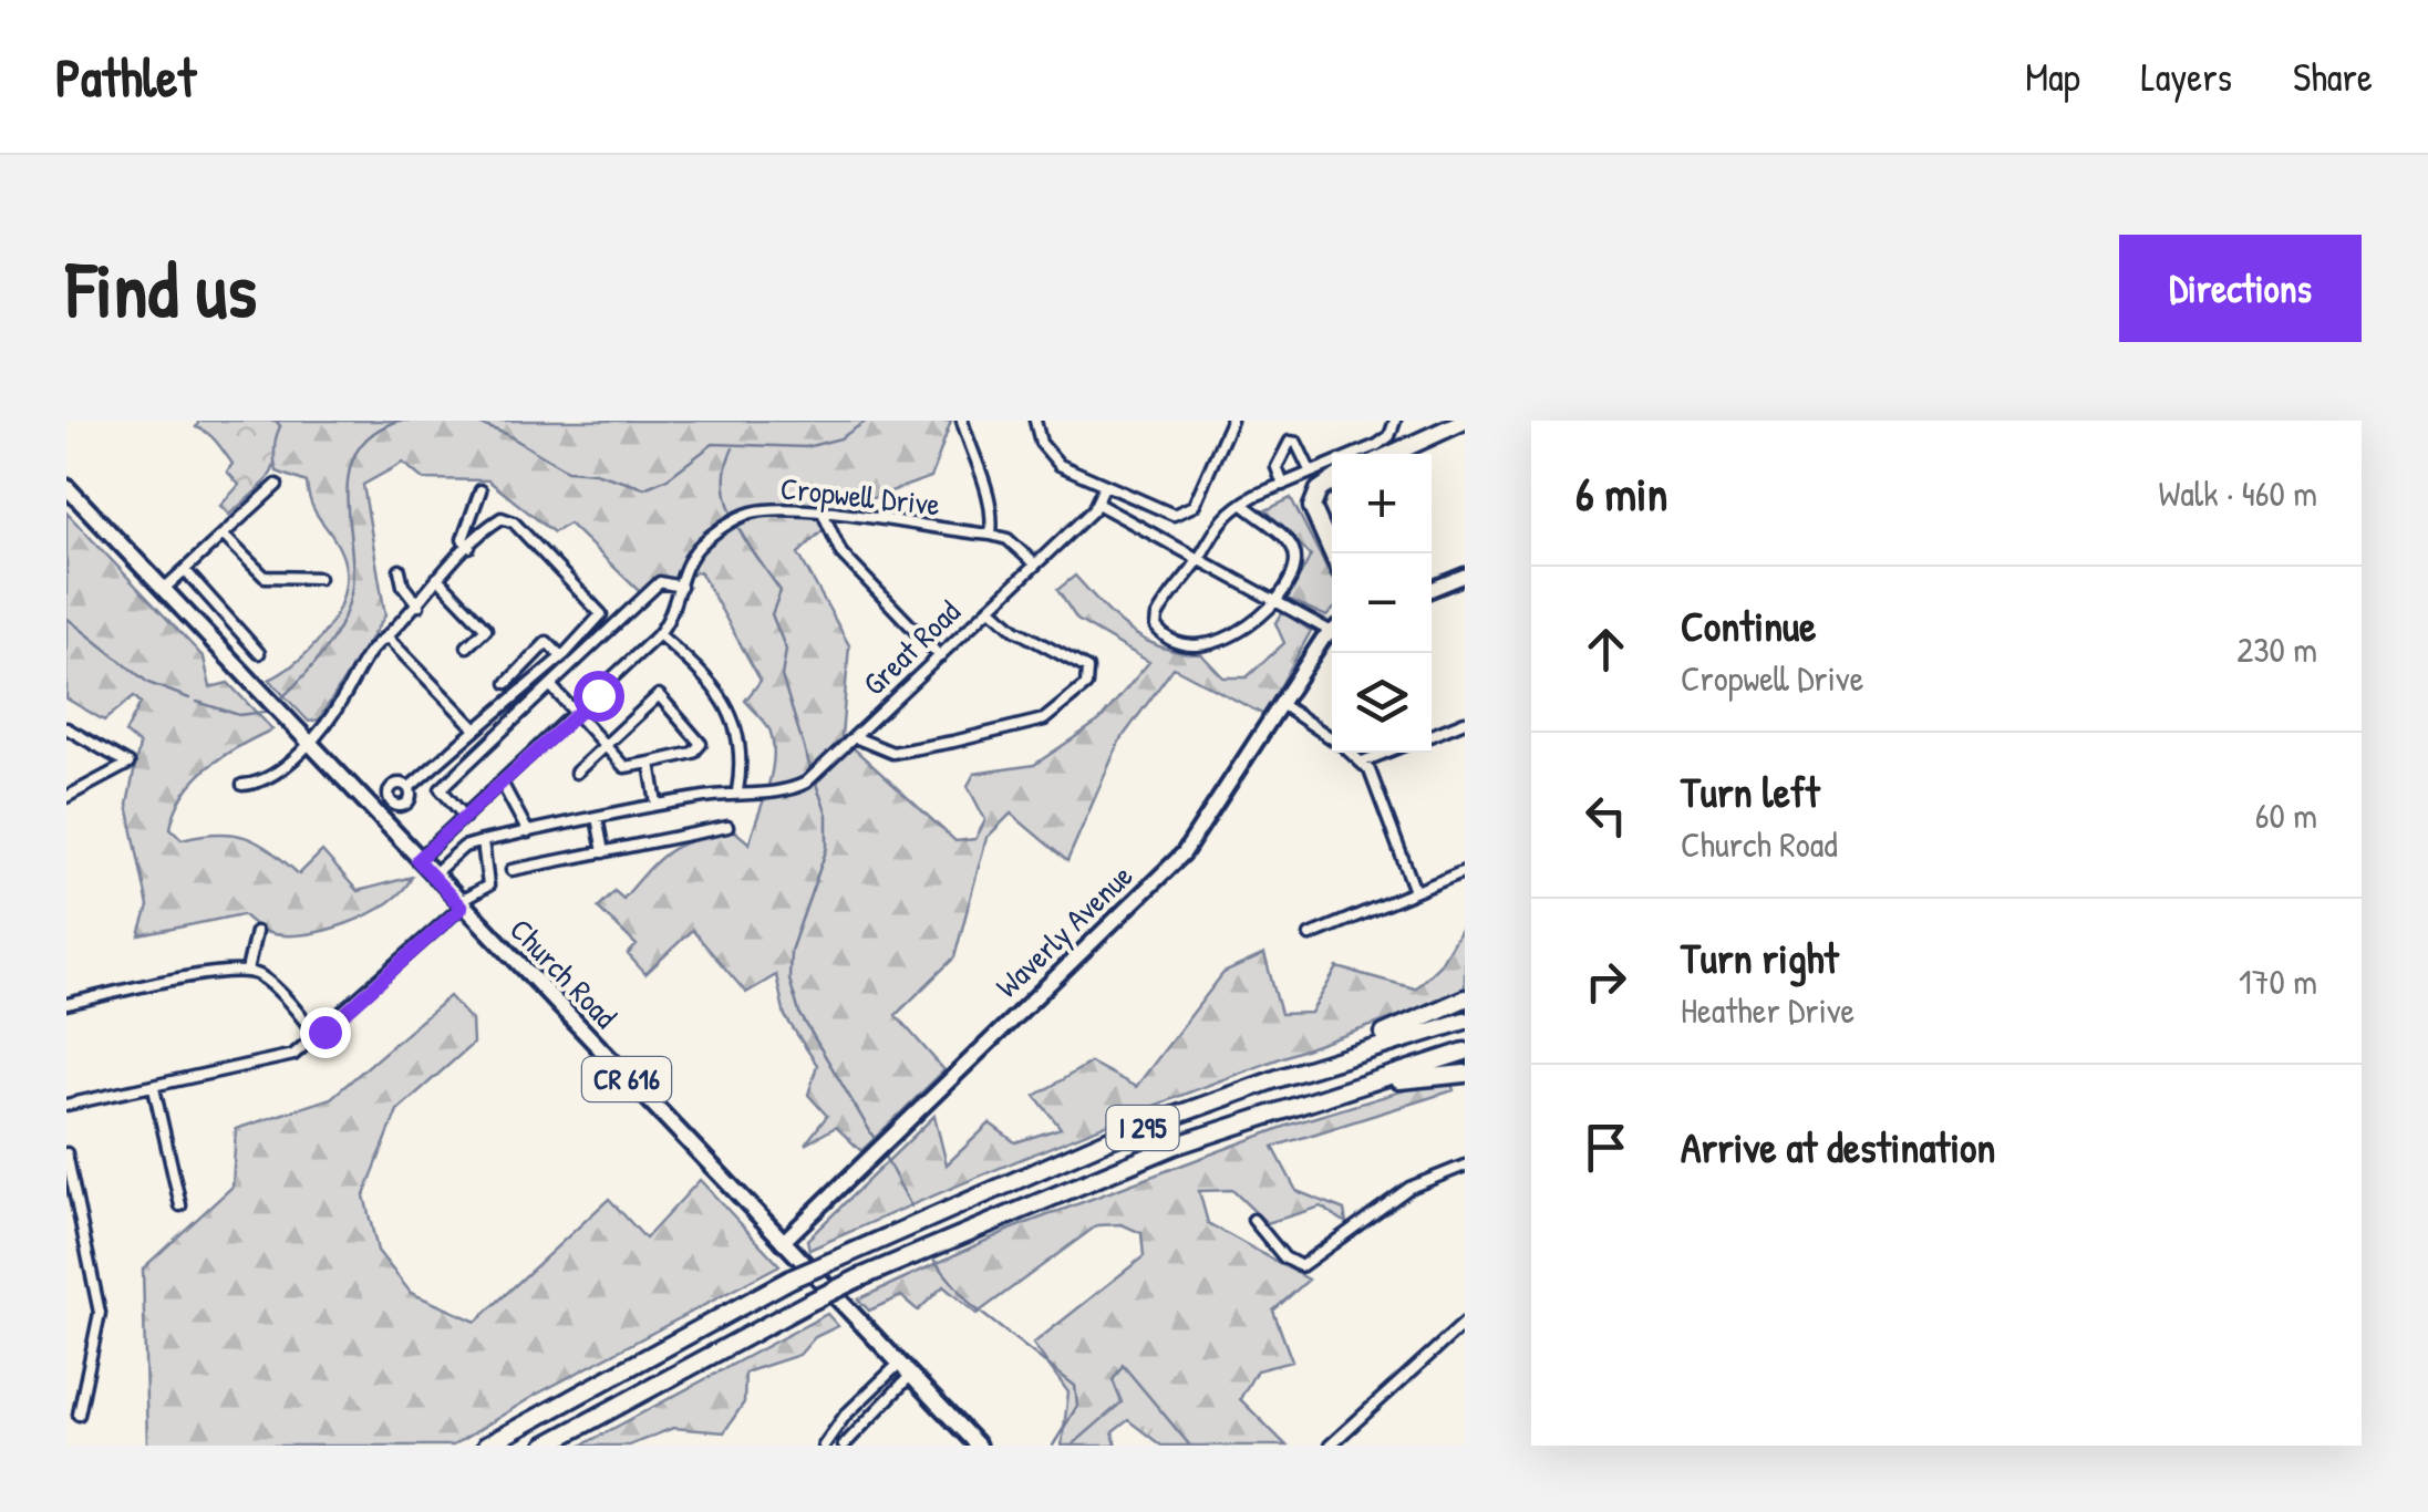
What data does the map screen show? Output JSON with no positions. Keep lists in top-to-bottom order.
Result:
{
  "streets": {
    "highway": ["I 295"],
    "main road": ["Church Road", "CR 616"],
    "street": ["Cropwell Drive", "Great Road", "Waverly Avenue"]
  },
  "crossings": [
    ["Cropwell Drive", "Church Road"],
    ["Great Road", "Church Road"],
    ["Waverly Avenue", "Church Road"]
  ],
  "page": {
    "header": "Pathlet",
    "nav": ["Map", "Layers", "Share"],
    "buttons": "Directions",
    "title": "Find us",
    "heading": ["6 min", "Walk · 460 m"],
    "map_buttons": ["+", "−"],
    "list": [
      ["Continue", "Cropwell Drive", "230 m"],
      ["Turn left", "Church Road", "60 m"],
      ["Turn right", "Heather Drive", "170 m"],
      "Arrive at destination"
    ]
  }
}
